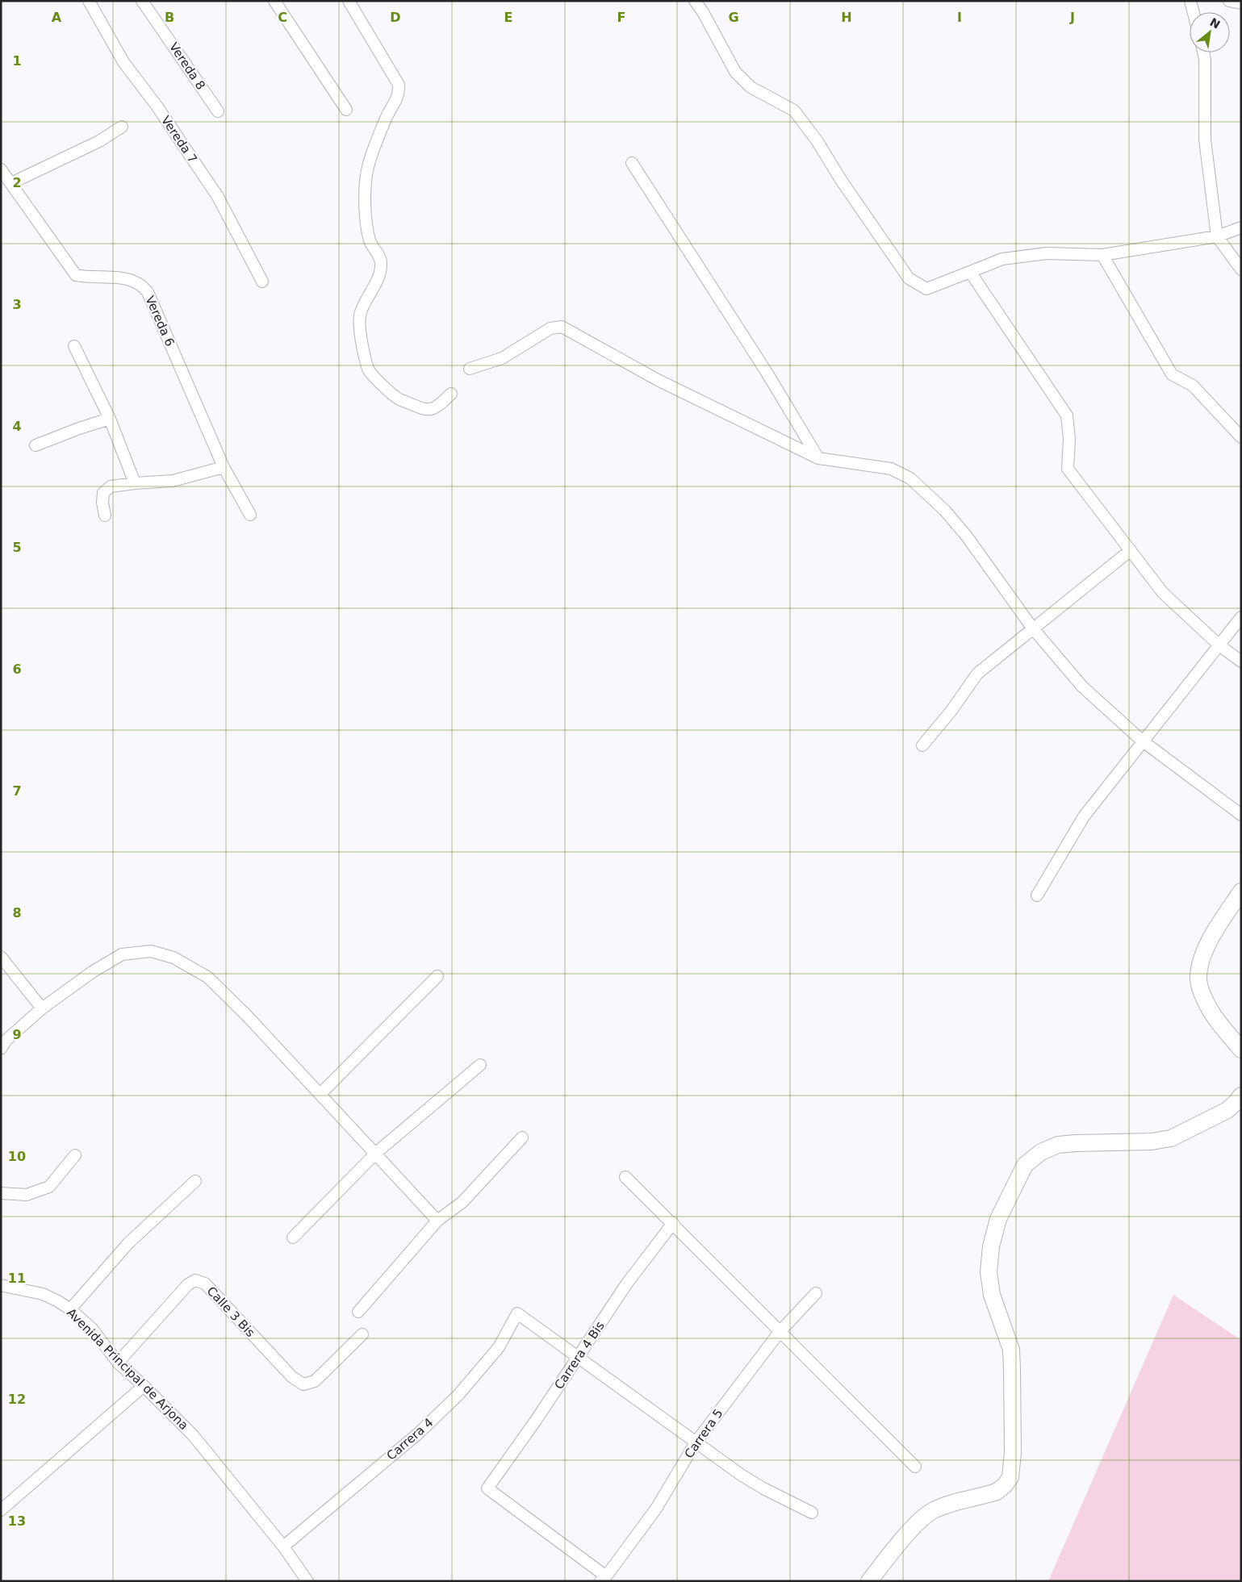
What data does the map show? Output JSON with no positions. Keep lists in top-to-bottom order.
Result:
{
  "streets": {
    "street": [
      "Vereda 8",
      "Vereda 7",
      "Vereda 6",
      "Calle 3 Bis",
      "Carrera 4 Bis",
      "Avenida Principal de Arjona",
      "Carrera 5",
      "Carrera 4"
    ]
  },
  "crossings": [
    ["Calle 3 Bis", "Avenida Principal de Arjona"],
    ["Carrera 4 Bis", "Carrera 5"],
    ["Carrera 4 Bis", "Carrera 4"],
    ["Avenida Principal de Arjona", "Carrera 4"]
  ],
  "north": "top right",
  "grid": {
    "columns": [
      "A",
      "B",
      "C",
      "D",
      "E",
      "F",
      "G",
      "H",
      "I",
      "J"
    ],
    "rows": [
      "1",
      "2",
      "3",
      "4",
      "5",
      "6",
      "7",
      "8",
      "9",
      "10",
      "11",
      "12",
      "13"
    ]
  }
}
